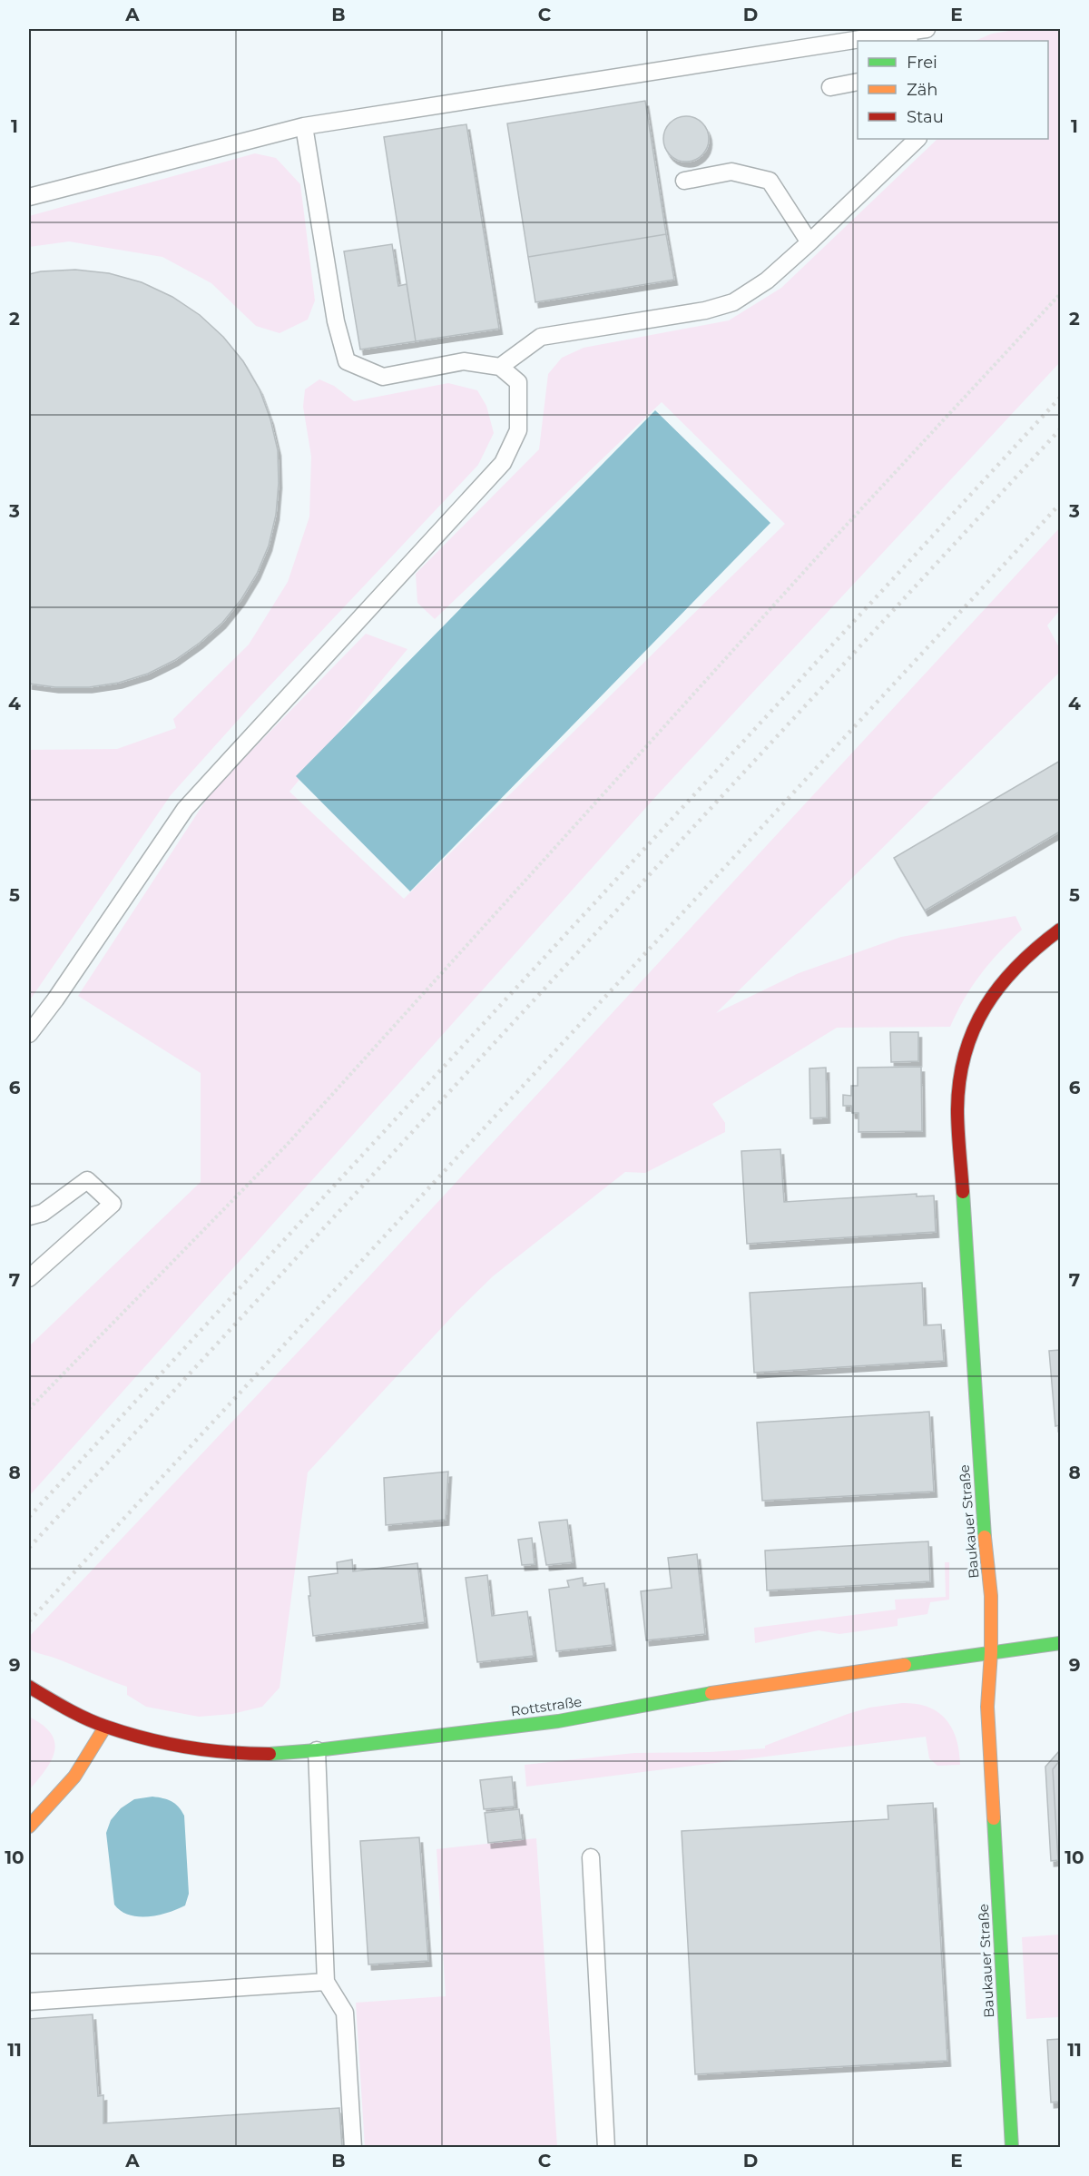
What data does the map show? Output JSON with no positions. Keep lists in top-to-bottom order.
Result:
{
  "streets": {
    "street": ["Baukauer Straße", "Rottstraße"]
  },
  "crossings": [
    ["Baukauer Straße", "Rottstraße"]
  ],
  "legend": ["Frei", "Zäh", "Stau"],
  "grid": {
    "columns": [
      "A",
      "B",
      "C",
      "D",
      "E"
    ],
    "rows": [
      "1",
      "2",
      "3",
      "4",
      "5",
      "6",
      "7",
      "8",
      "9",
      "10",
      "11"
    ]
  }
}
